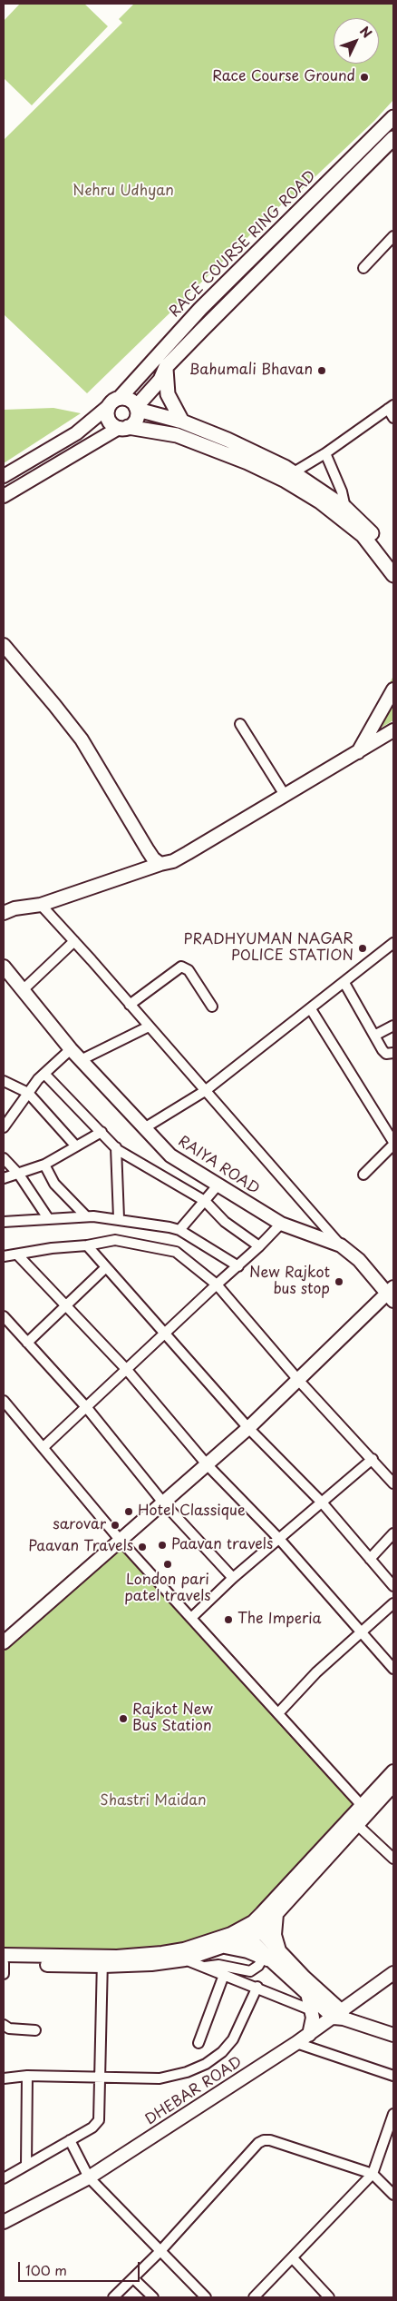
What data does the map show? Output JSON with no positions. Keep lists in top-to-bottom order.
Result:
{
  "streets": {
    "main road": ["RACE COURSE RING ROAD"],
    "street": ["RAIYA ROAD", "DHEBAR ROAD"]
  },
  "parks": ["Nehru Udhyan", "Shastri Maidan"],
  "places": [
    "Race Course Ground",
    "Bahumali Bhavan",
    "PRADHYUMAN NAGAR POLICE STATION",
    "New Rajkot bus stop",
    "Hotel Classique",
    "sarovar",
    "Paavan travels",
    "Paavan Travels",
    "London pari patel travels",
    "The Imperia",
    "Rajkot New Bus Station"
  ],
  "scale_bar": "100 m",
  "north": "top right"
}
